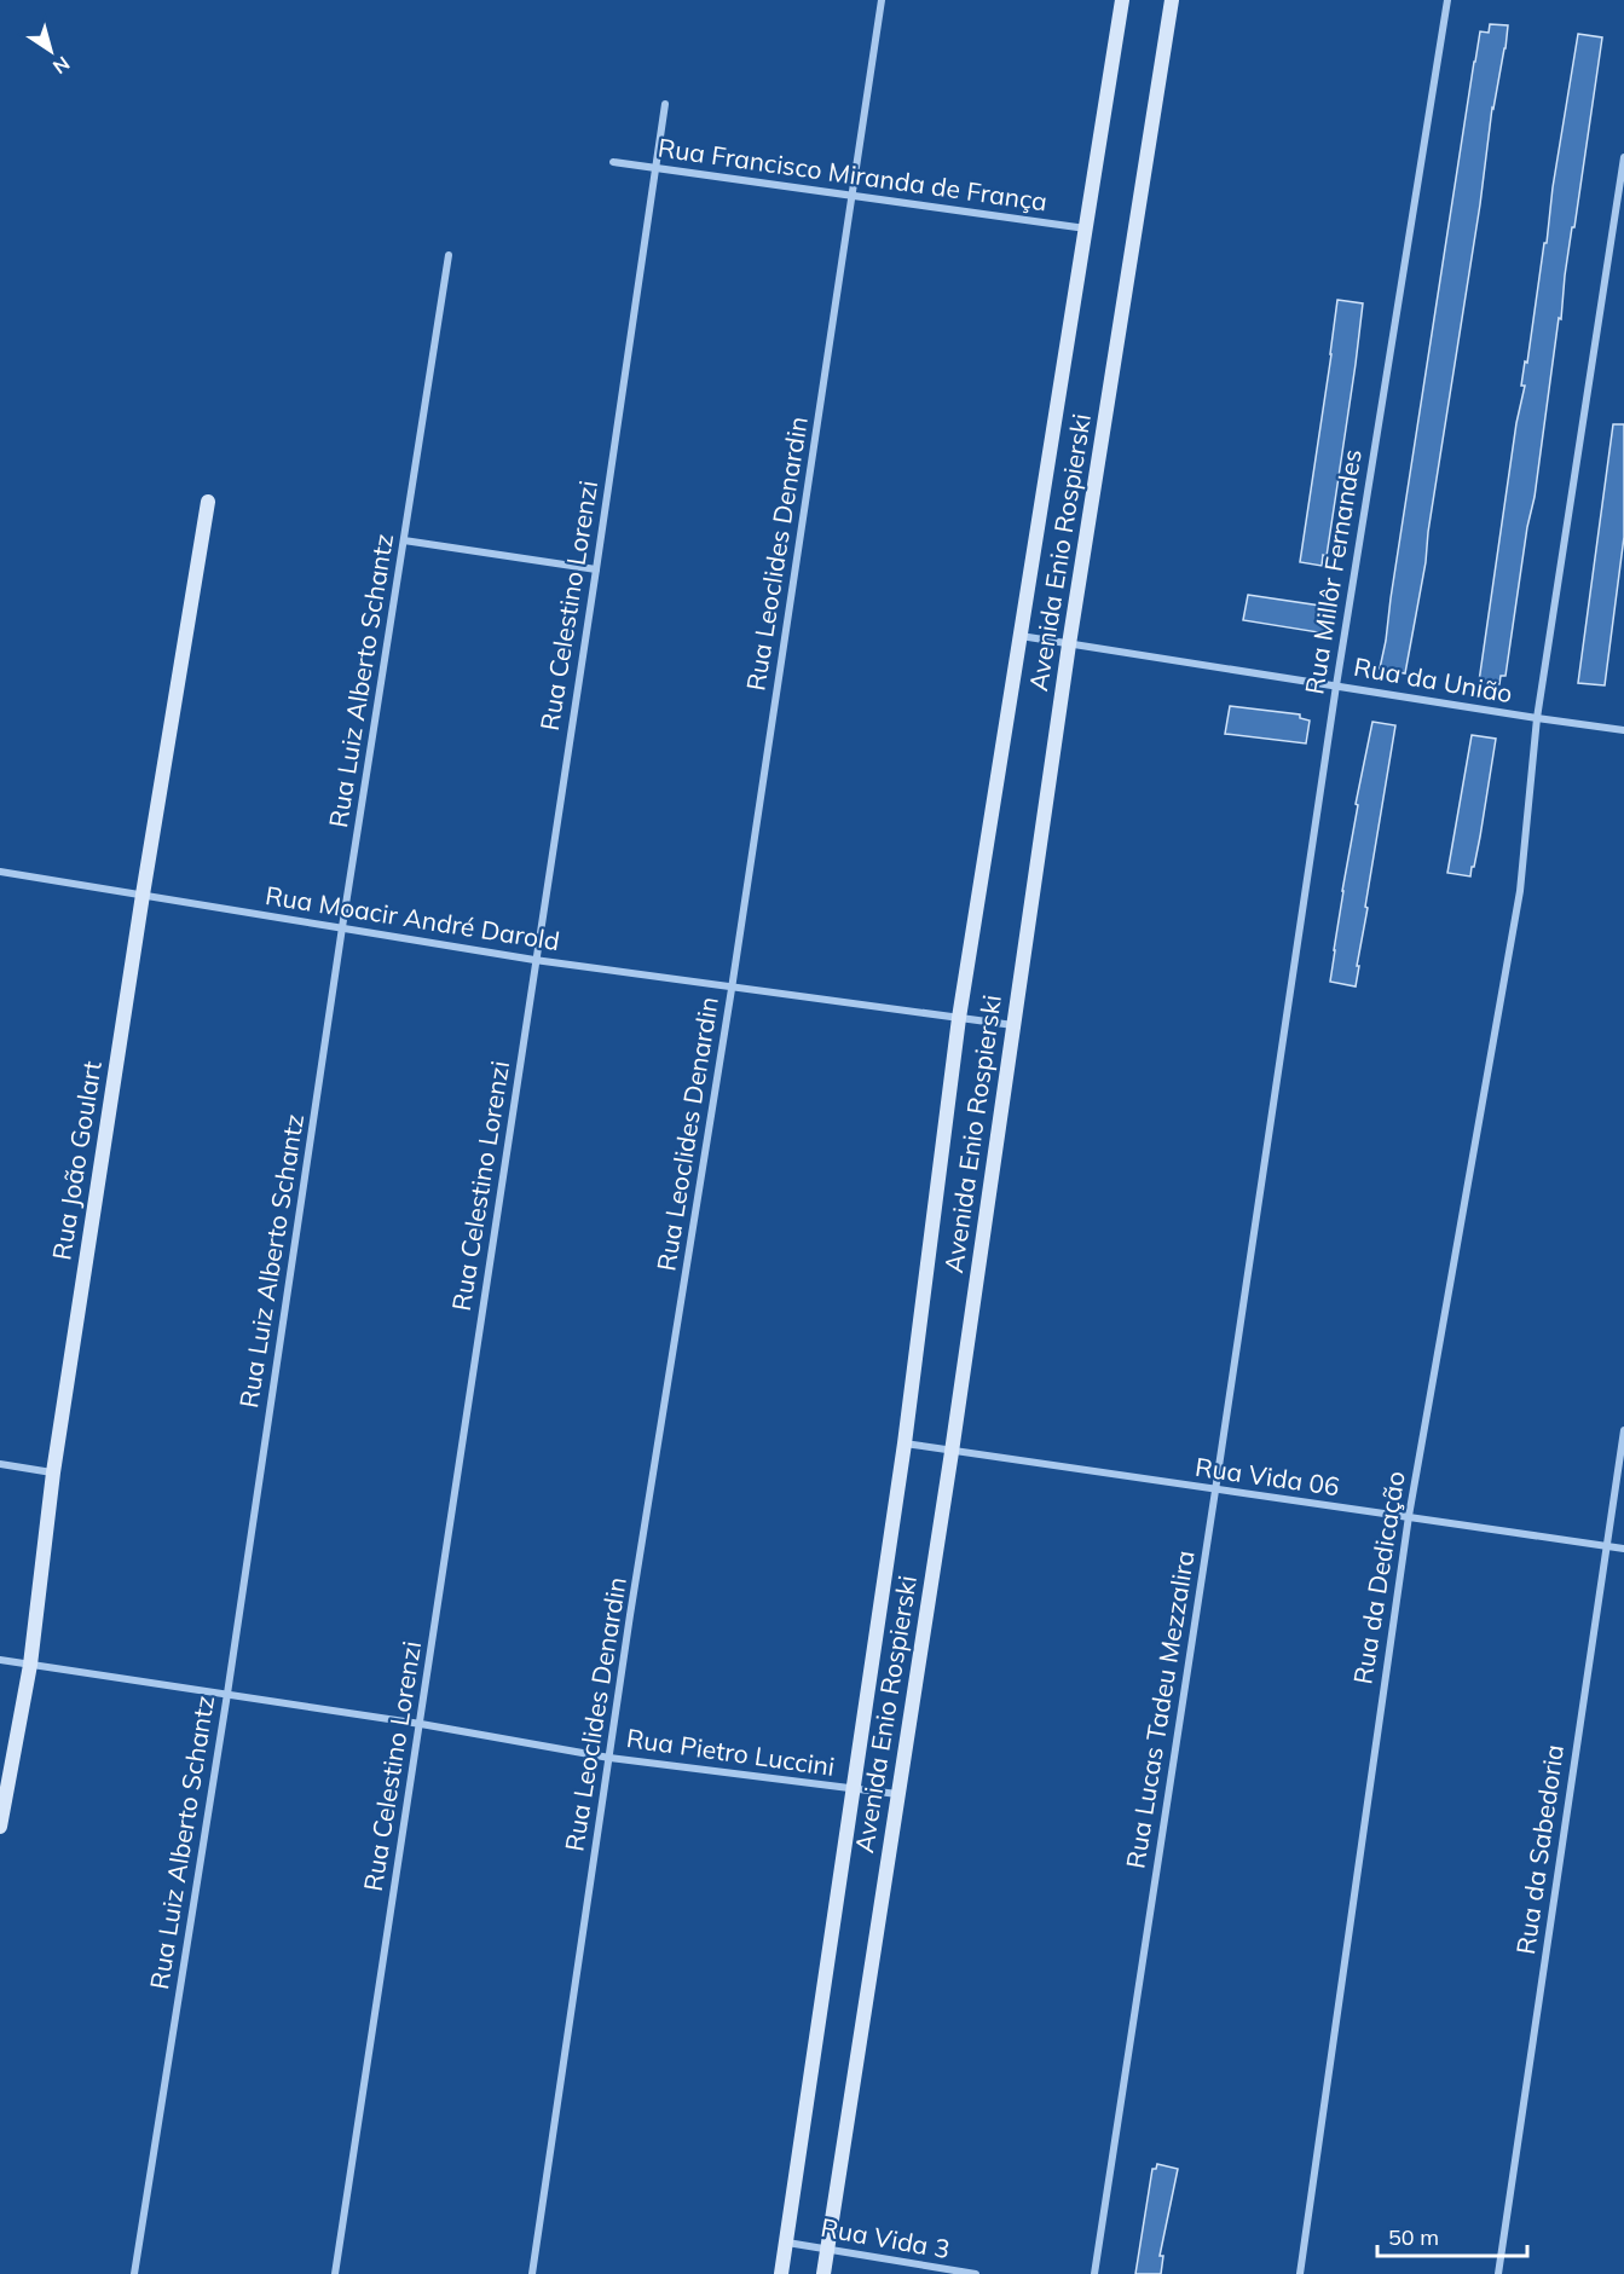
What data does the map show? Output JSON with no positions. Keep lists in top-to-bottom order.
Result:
{
  "streets": {
    "street": [
      "Rua Francisco Miranda de França",
      "Avenida Enio Rospierski",
      "Rua Leoclides Denardin",
      "Rua Millôr Fernandes",
      "Rua Celestino Lorenzi",
      "Rua Luiz Alberto Schantz",
      "Rua da União",
      "Rua Moacir André Darold",
      "Rua João Goulart",
      "Rua Vida 06",
      "Rua da Dedicação",
      "Rua Lucas Tadeu Mezzalira",
      "Rua Pietro Luccini",
      "Rua da Sabedoria",
      "Rua Vida 3"
    ]
  },
  "crossings": [
    ["Rua Francisco Miranda de França", "Avenida Enio Rospierski"],
    ["Rua Francisco Miranda de França", "Rua Leoclides Denardin"],
    ["Rua Francisco Miranda de França", "Rua Celestino Lorenzi"],
    ["Avenida Enio Rospierski", "Rua da União"],
    ["Avenida Enio Rospierski", "Rua Moacir André Darold"],
    ["Avenida Enio Rospierski", "Rua Vida 06"],
    ["Avenida Enio Rospierski", "Rua Pietro Luccini"],
    ["Avenida Enio Rospierski", "Rua Vida 3"],
    ["Rua Leoclides Denardin", "Rua Moacir André Darold"],
    ["Rua Leoclides Denardin", "Rua Pietro Luccini"],
    ["Rua Millôr Fernandes", "Rua da União"],
    ["Rua Millôr Fernandes", "Rua Lucas Tadeu Mezzalira"],
    ["Rua Celestino Lorenzi", "Rua Moacir André Darold"],
    ["Rua Celestino Lorenzi", "Rua Pietro Luccini"],
    ["Rua Luiz Alberto Schantz", "Rua Moacir André Darold"],
    ["Rua Luiz Alberto Schantz", "Rua Pietro Luccini"],
    ["Rua da União", "Rua da Dedicação"],
    ["Rua Moacir André Darold", "Rua João Goulart"],
    ["Rua João Goulart", "Rua Pietro Luccini"],
    ["Rua Vida 06", "Rua da Dedicação"],
    ["Rua Vida 06", "Rua Lucas Tadeu Mezzalira"],
    ["Rua Vida 06", "Rua da Sabedoria"]
  ],
  "scale_bar": "50 m",
  "north": "bottom right"
}
